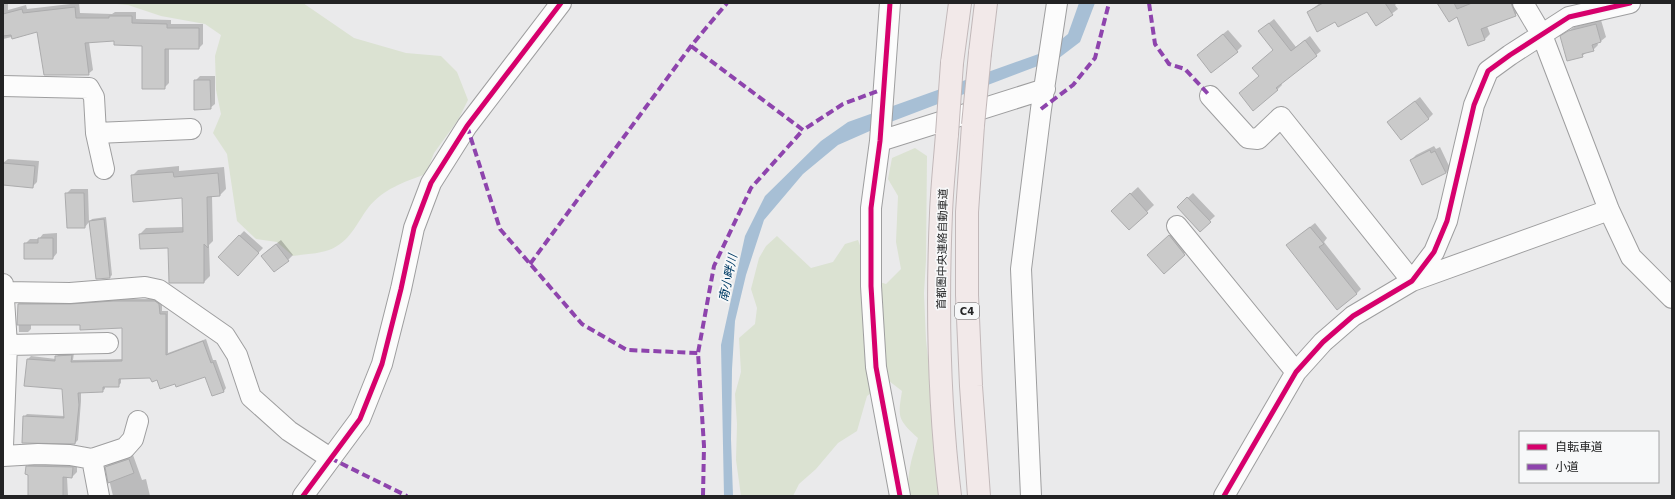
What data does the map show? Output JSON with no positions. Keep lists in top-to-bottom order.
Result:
{
  "streets": {
    "highway": ["首都圏中央連絡自動車道", "C4"]
  },
  "water": ["南小畔川"],
  "legend": ["自転車道", "小道"]
}
